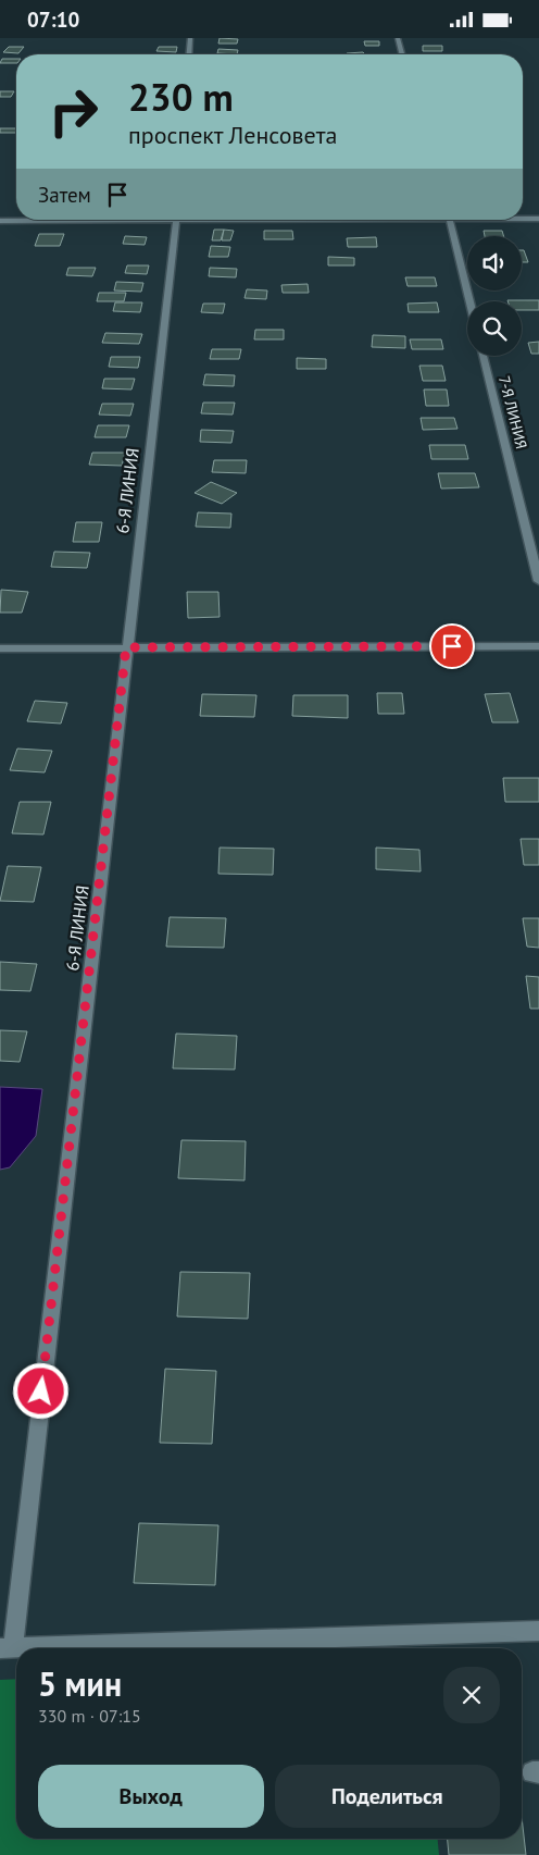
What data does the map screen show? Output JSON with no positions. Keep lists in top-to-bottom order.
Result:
{
  "streets": {
    "street": ["7-Я ЛИНИЯ", "6-Я ЛИНИЯ"]
  },
  "page": {
    "status": "07:10",
    "turn": ["230 m", "проспект Ленсовета"],
    "then": "Затем",
    "heading": ["5 мин", "330 m · 07:15"],
    "buttons": ["Выход", "Поделиться"]
  }
}
